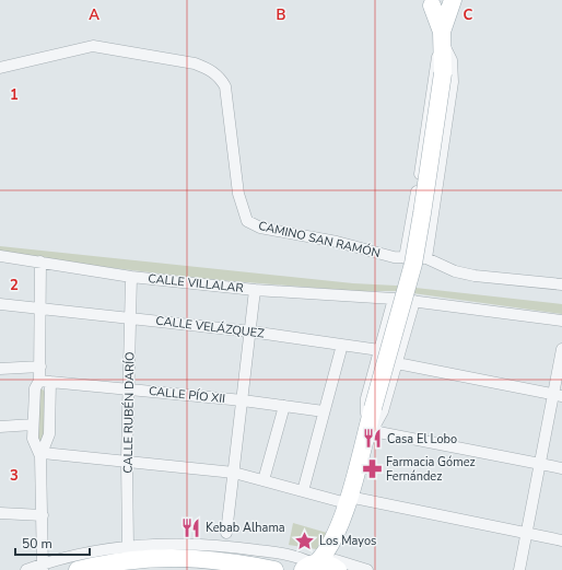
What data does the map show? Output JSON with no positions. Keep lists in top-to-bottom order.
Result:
{
  "streets": {
    "street": [
      "CAMINO SAN RAMÓN",
      "CALLE VILLALAR",
      "CALLE VELÁZQUEZ",
      "CALLE PÍO XII",
      "CALLE RUBÉN DARÍO"
    ]
  },
  "crossings": [
    ["CALLE VILLALAR", "CALLE RUBÉN DARÍO"],
    ["CALLE VELÁZQUEZ", "CALLE RUBÉN DARÍO"],
    ["CALLE PÍO XII", "CALLE RUBÉN DARÍO"]
  ],
  "places": {
    "restaurant": ["Casa El Lobo", "Kebab Alhama"],
    "pharmacy": ["Farmacia Gómez Fernández"],
    "place": ["Los Mayos"]
  },
  "scale_bar": "50 m",
  "grid": {
    "columns": ["A", "B", "C"],
    "rows": ["1", "2", "3"]
  }
}
